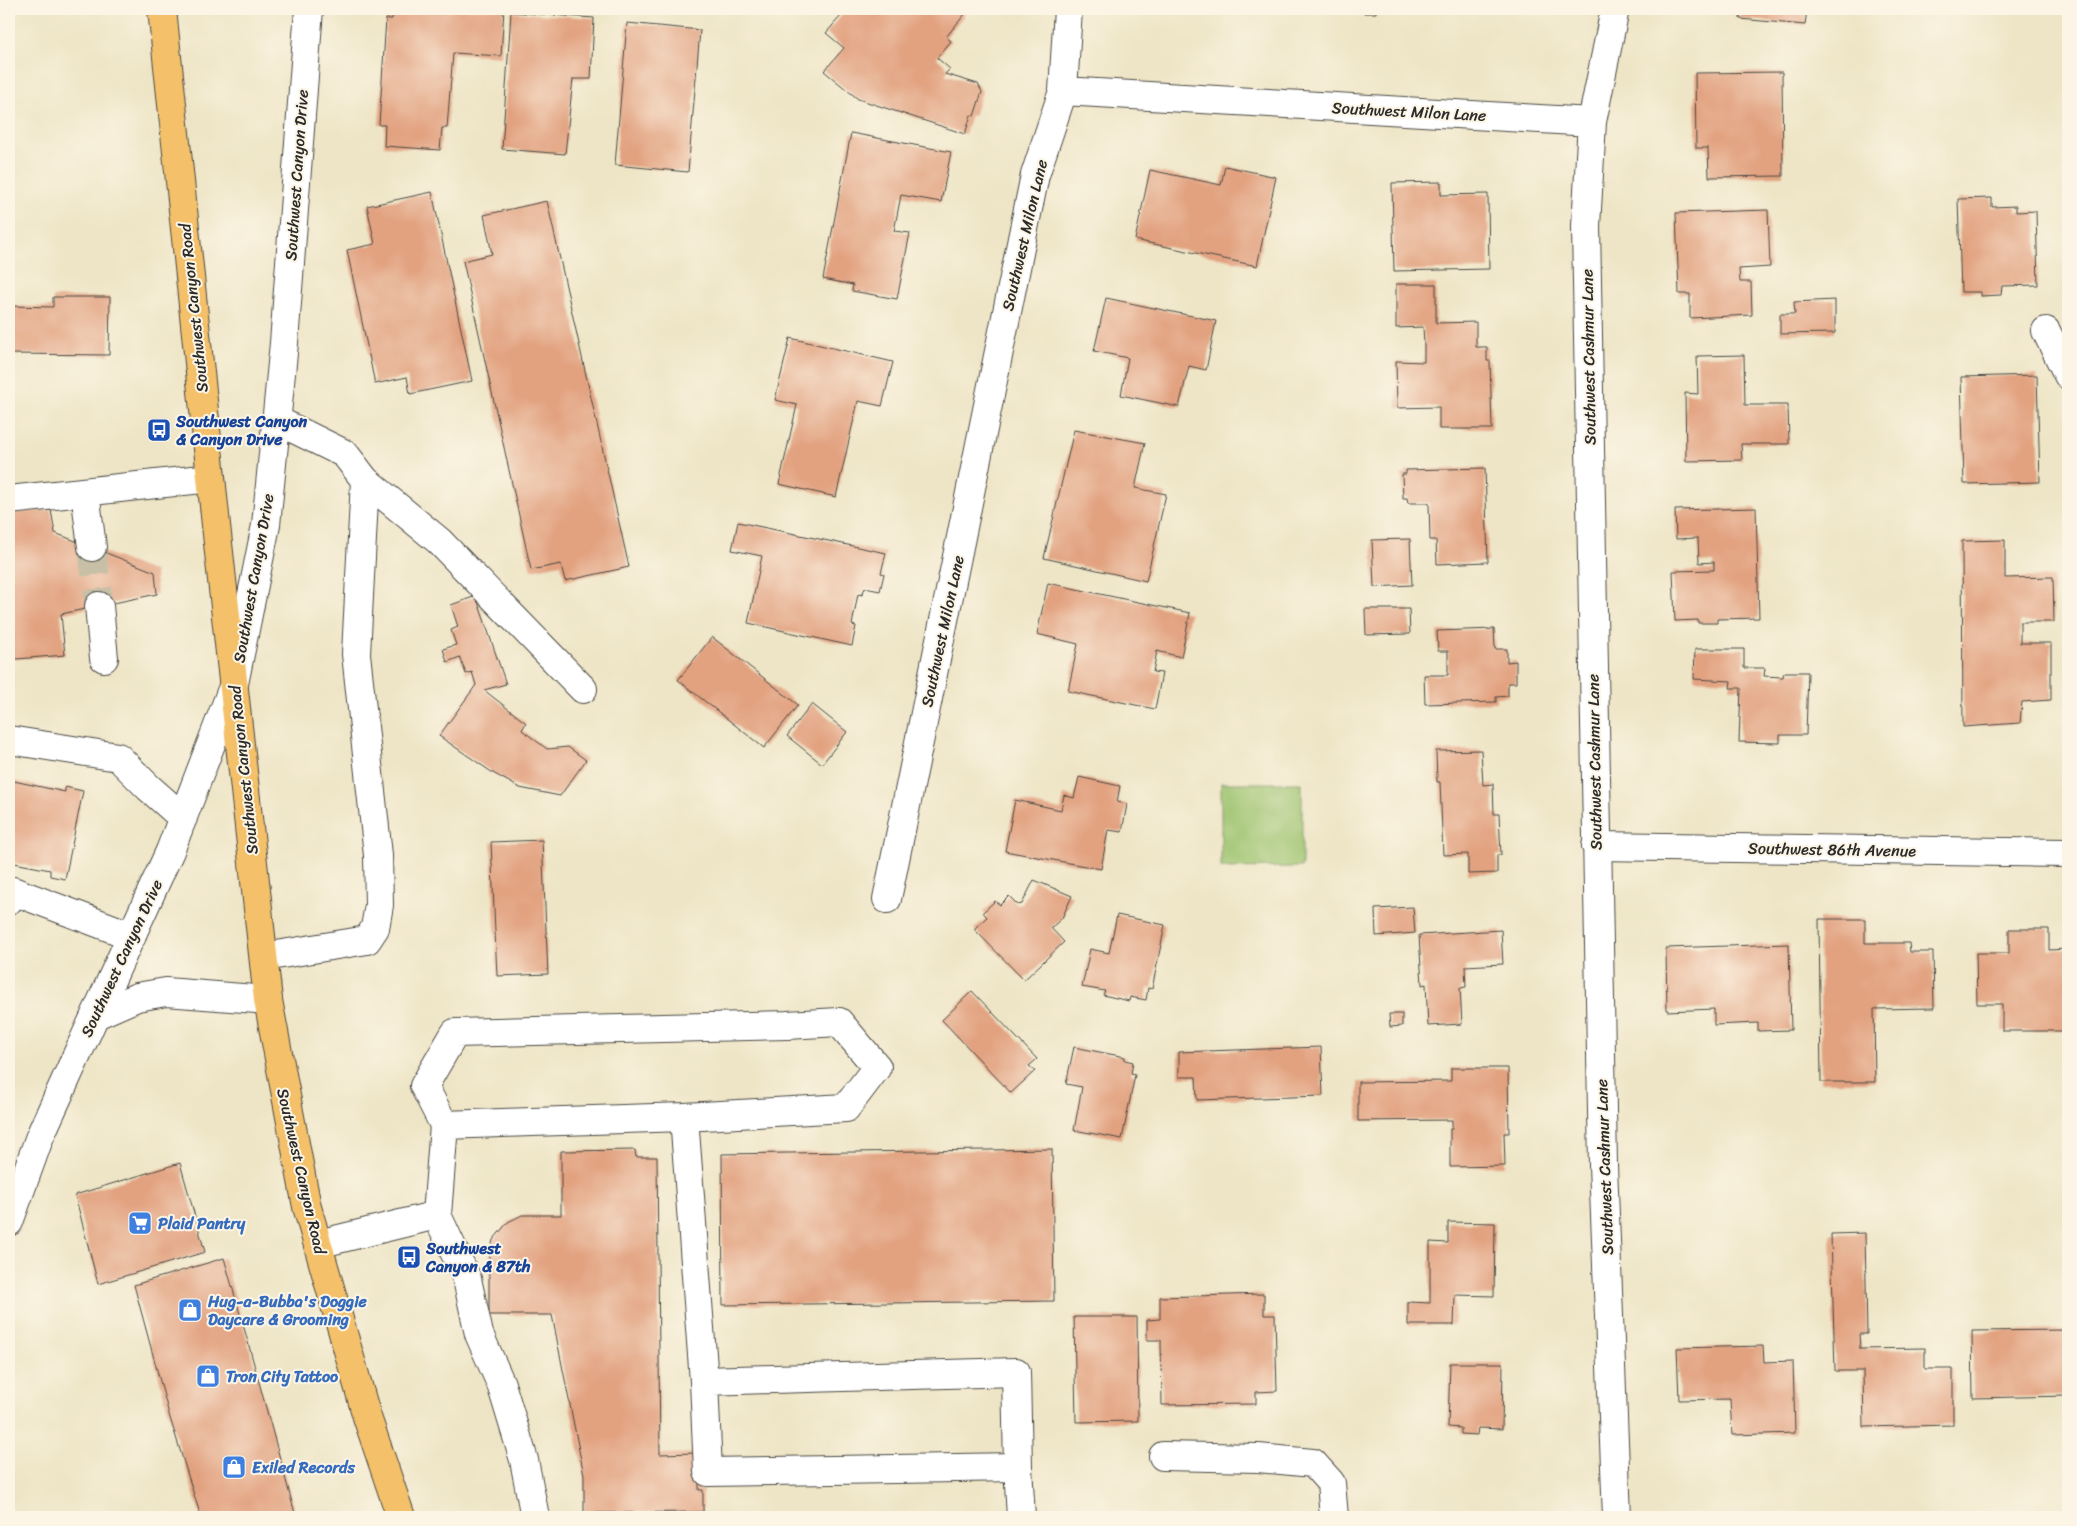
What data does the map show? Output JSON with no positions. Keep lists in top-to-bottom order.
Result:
{
  "streets": {
    "main road": ["Southwest Canyon Road"],
    "street": [
      "Southwest Milon Lane",
      "Southwest Canyon Drive",
      "Southwest Cashmur Lane",
      "Southwest 86th Avenue"
    ]
  },
  "crossings": [
    ["Southwest Milon Lane", "Southwest Cashmur Lane"],
    ["Southwest Canyon Drive", "Southwest Canyon Road"],
    ["Southwest Cashmur Lane", "Southwest 86th Avenue"]
  ],
  "places": {
    "bus stop": ["Southwest Canyon & Canyon Drive", "Southwest Canyon & 87th"],
    "supermarket": ["Plaid Pantry"],
    "shop": ["Hug-a-Bubba's Doggie Daycare & Grooming", "Tron City Tattoo", "Exiled Records"]
  }
}
